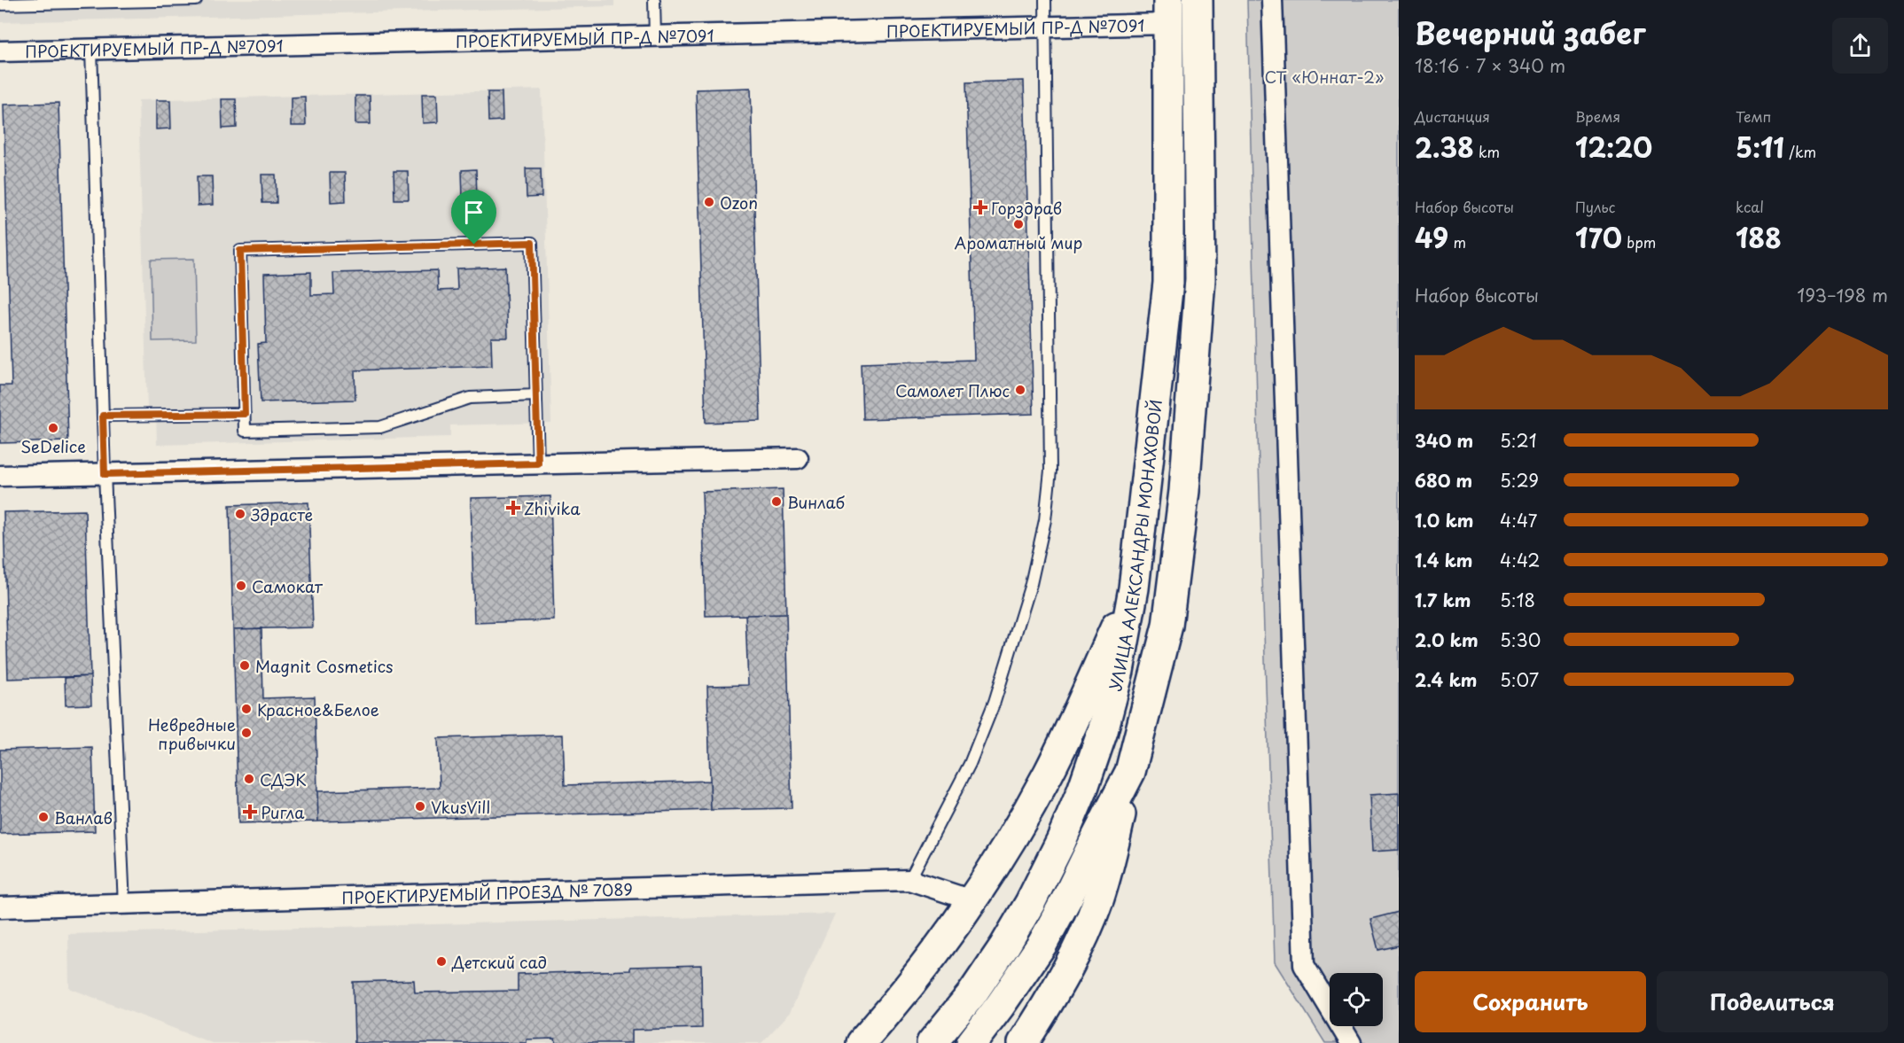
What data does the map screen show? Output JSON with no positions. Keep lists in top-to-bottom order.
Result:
{
  "streets": {
    "main road": ["УЛИЦА АЛЕКСАНДРЫ МОНАХОВОЙ"],
    "street": ["ПРОЕКТИРУЕМЫЙ ПР-Д №7091", "ПРОЕКТИРУЕМЫЙ ПРОЕЗД № 7089"]
  },
  "crossings": [
    ["ПРОЕКТИРУЕМЫЙ ПР-Д №7091", "УЛИЦА АЛЕКСАНДРЫ МОНАХОВОЙ"]
  ],
  "parks": ["СТ «Юннат-2»"],
  "places": {
    "other": [
      "Ozon",
      "Ароматный мир",
      "Самолет Плюс",
      "SeDelice",
      "Винлаб",
      "Здрасте",
      "Самокат",
      "Magnit Cosmetics",
      "Красное&Белое",
      "Невредные привычки",
      "СДЭК",
      "VkusVill",
      "Ванлав",
      "Детский сад"
    ],
    "health": ["Горздрав", "Zhivika", "Ригла"]
  },
  "page": {
    "heading": ["Вечерний забег", "18:16 · 7 × 340 m"],
    "stats": [
      ["Дистанция", "2.38 km"],
      ["Время", "12:20"],
      ["Темп", "5:11 /km"],
      ["Набор высоты", "49 m"],
      ["Пульс", "170 bpm"],
      ["kcal", "188"]
    ],
    "chart": ["Набор высоты", "193–198 m"],
    "list": [
      {
        "name": "340 m",
        "note": "5:21"
      },
      {
        "name": "680 m",
        "note": "5:29"
      },
      {
        "name": "1.0 km",
        "note": "4:47"
      },
      {
        "name": "1.4 km",
        "note": "4:42"
      },
      {
        "name": "1.7 km",
        "note": "5:18"
      },
      {
        "name": "2.0 km",
        "note": "5:30"
      },
      {
        "name": "2.4 km",
        "note": "5:07"
      }
    ],
    "buttons": ["Сохранить", "Поделиться"]
  }
}
